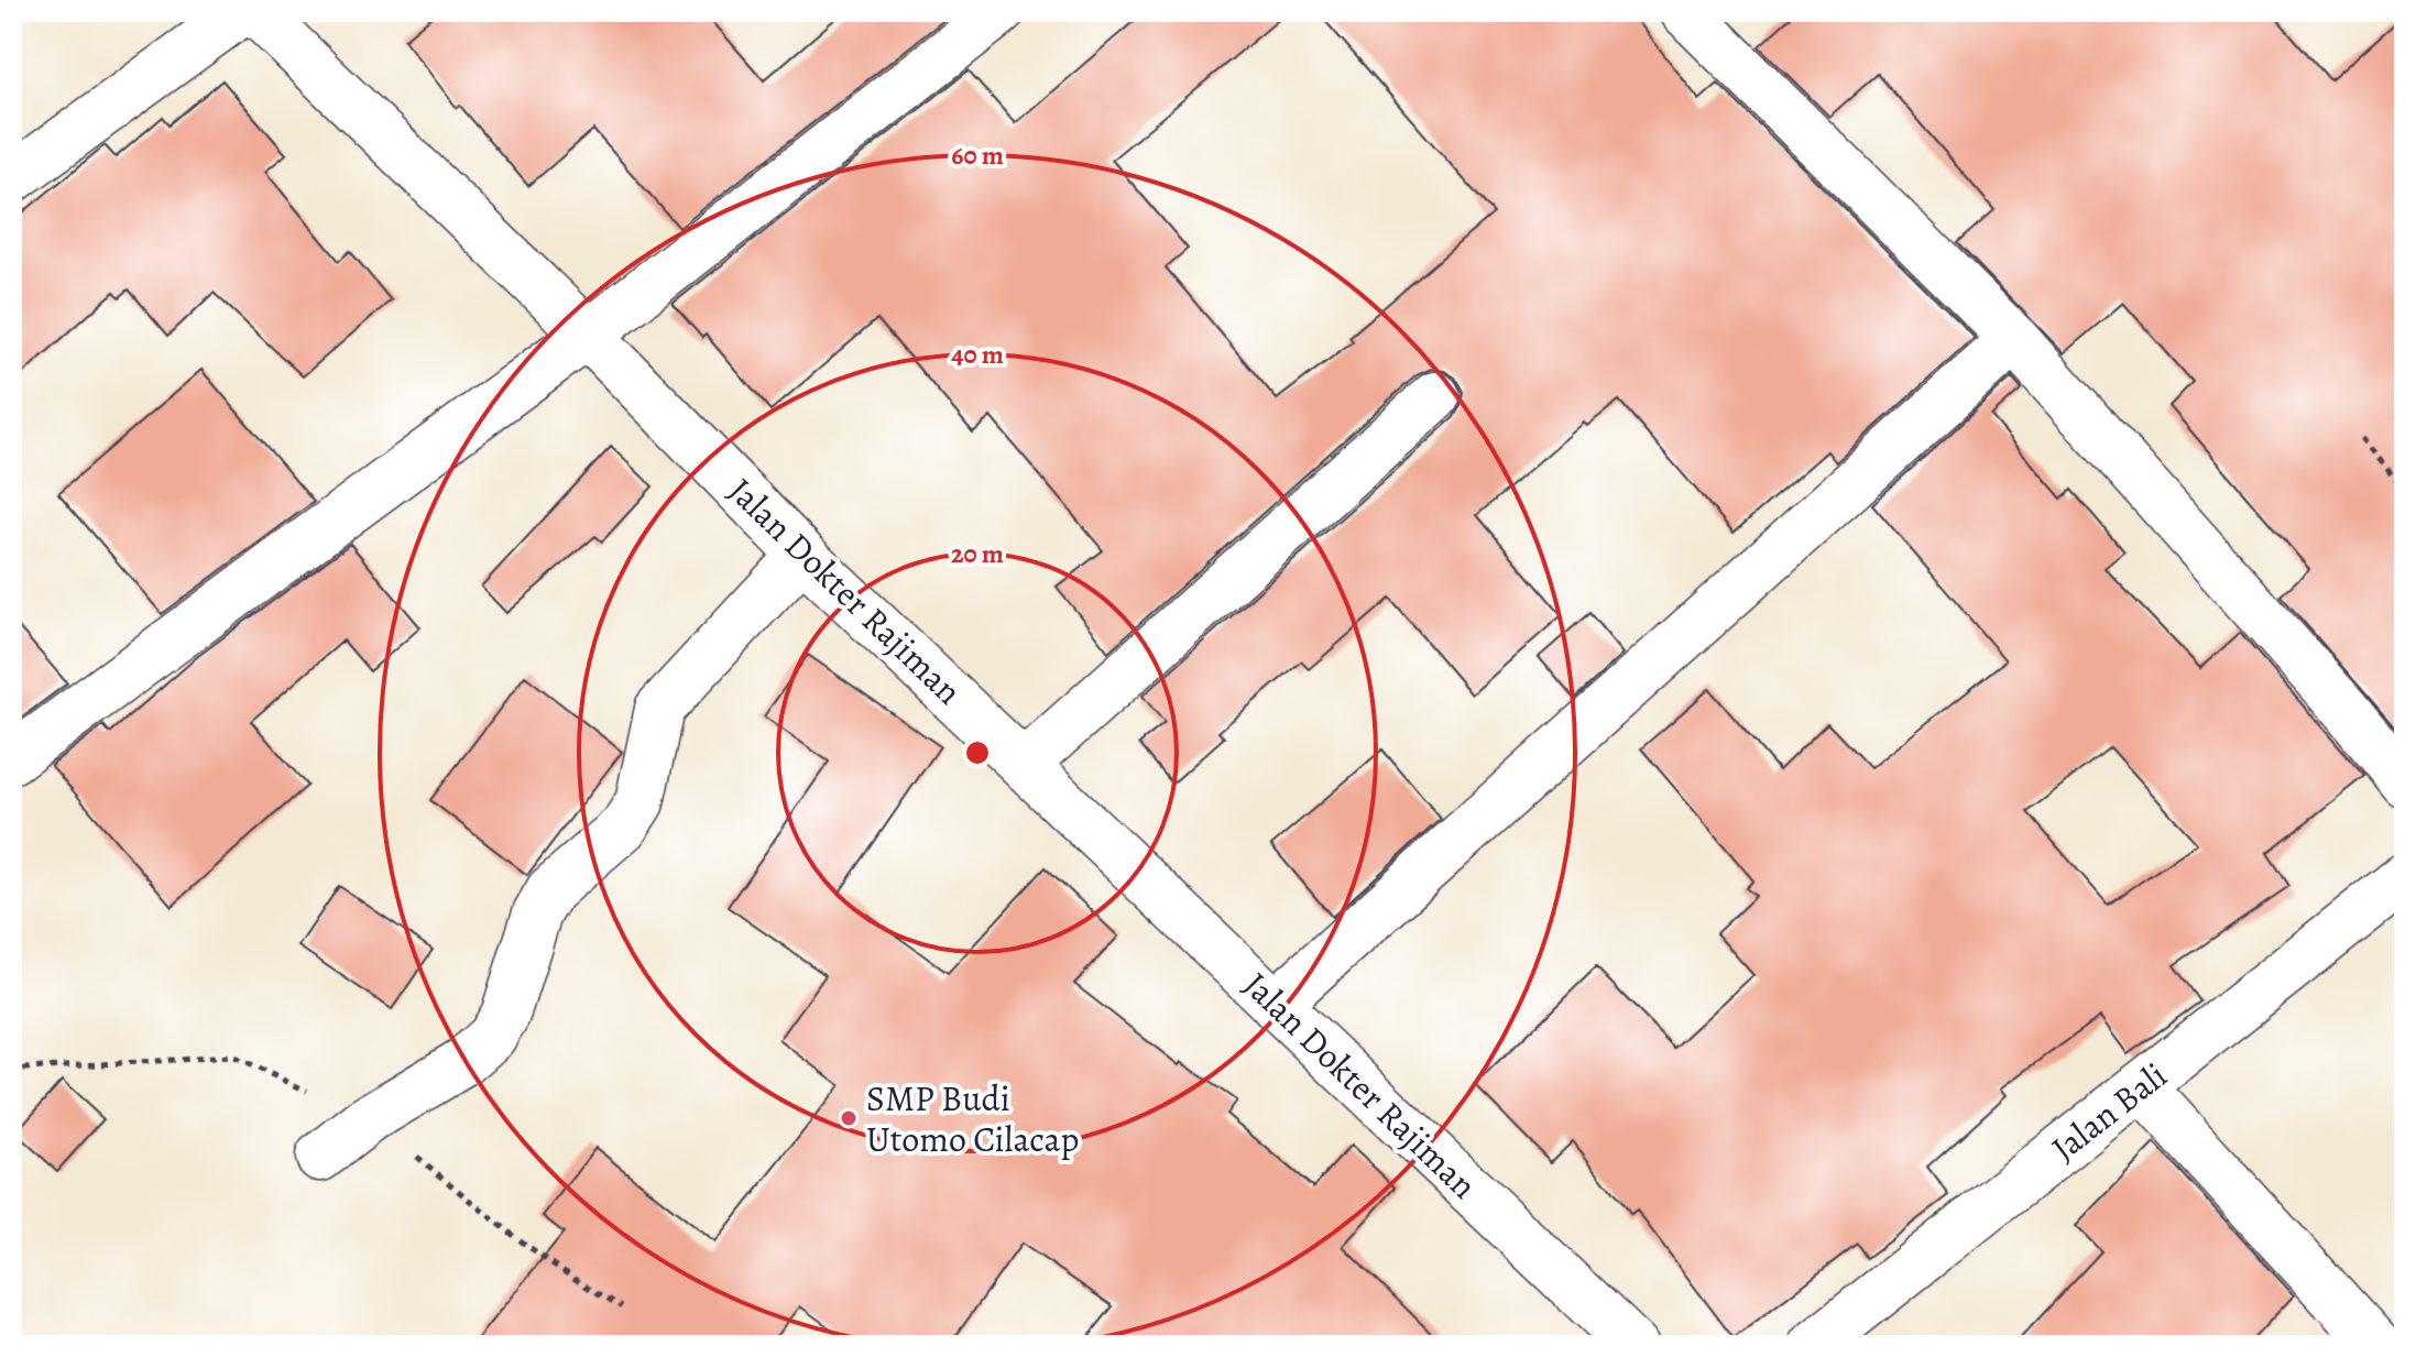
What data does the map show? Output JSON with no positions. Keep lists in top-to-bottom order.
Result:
{
  "streets": {
    "street": ["Jalan Dokter Rajiman", "Jalan Bali"]
  },
  "places": ["SMP Budi Utomo Cilacap"],
  "rings": ["60 m", "40 m", "20 m"]
}
